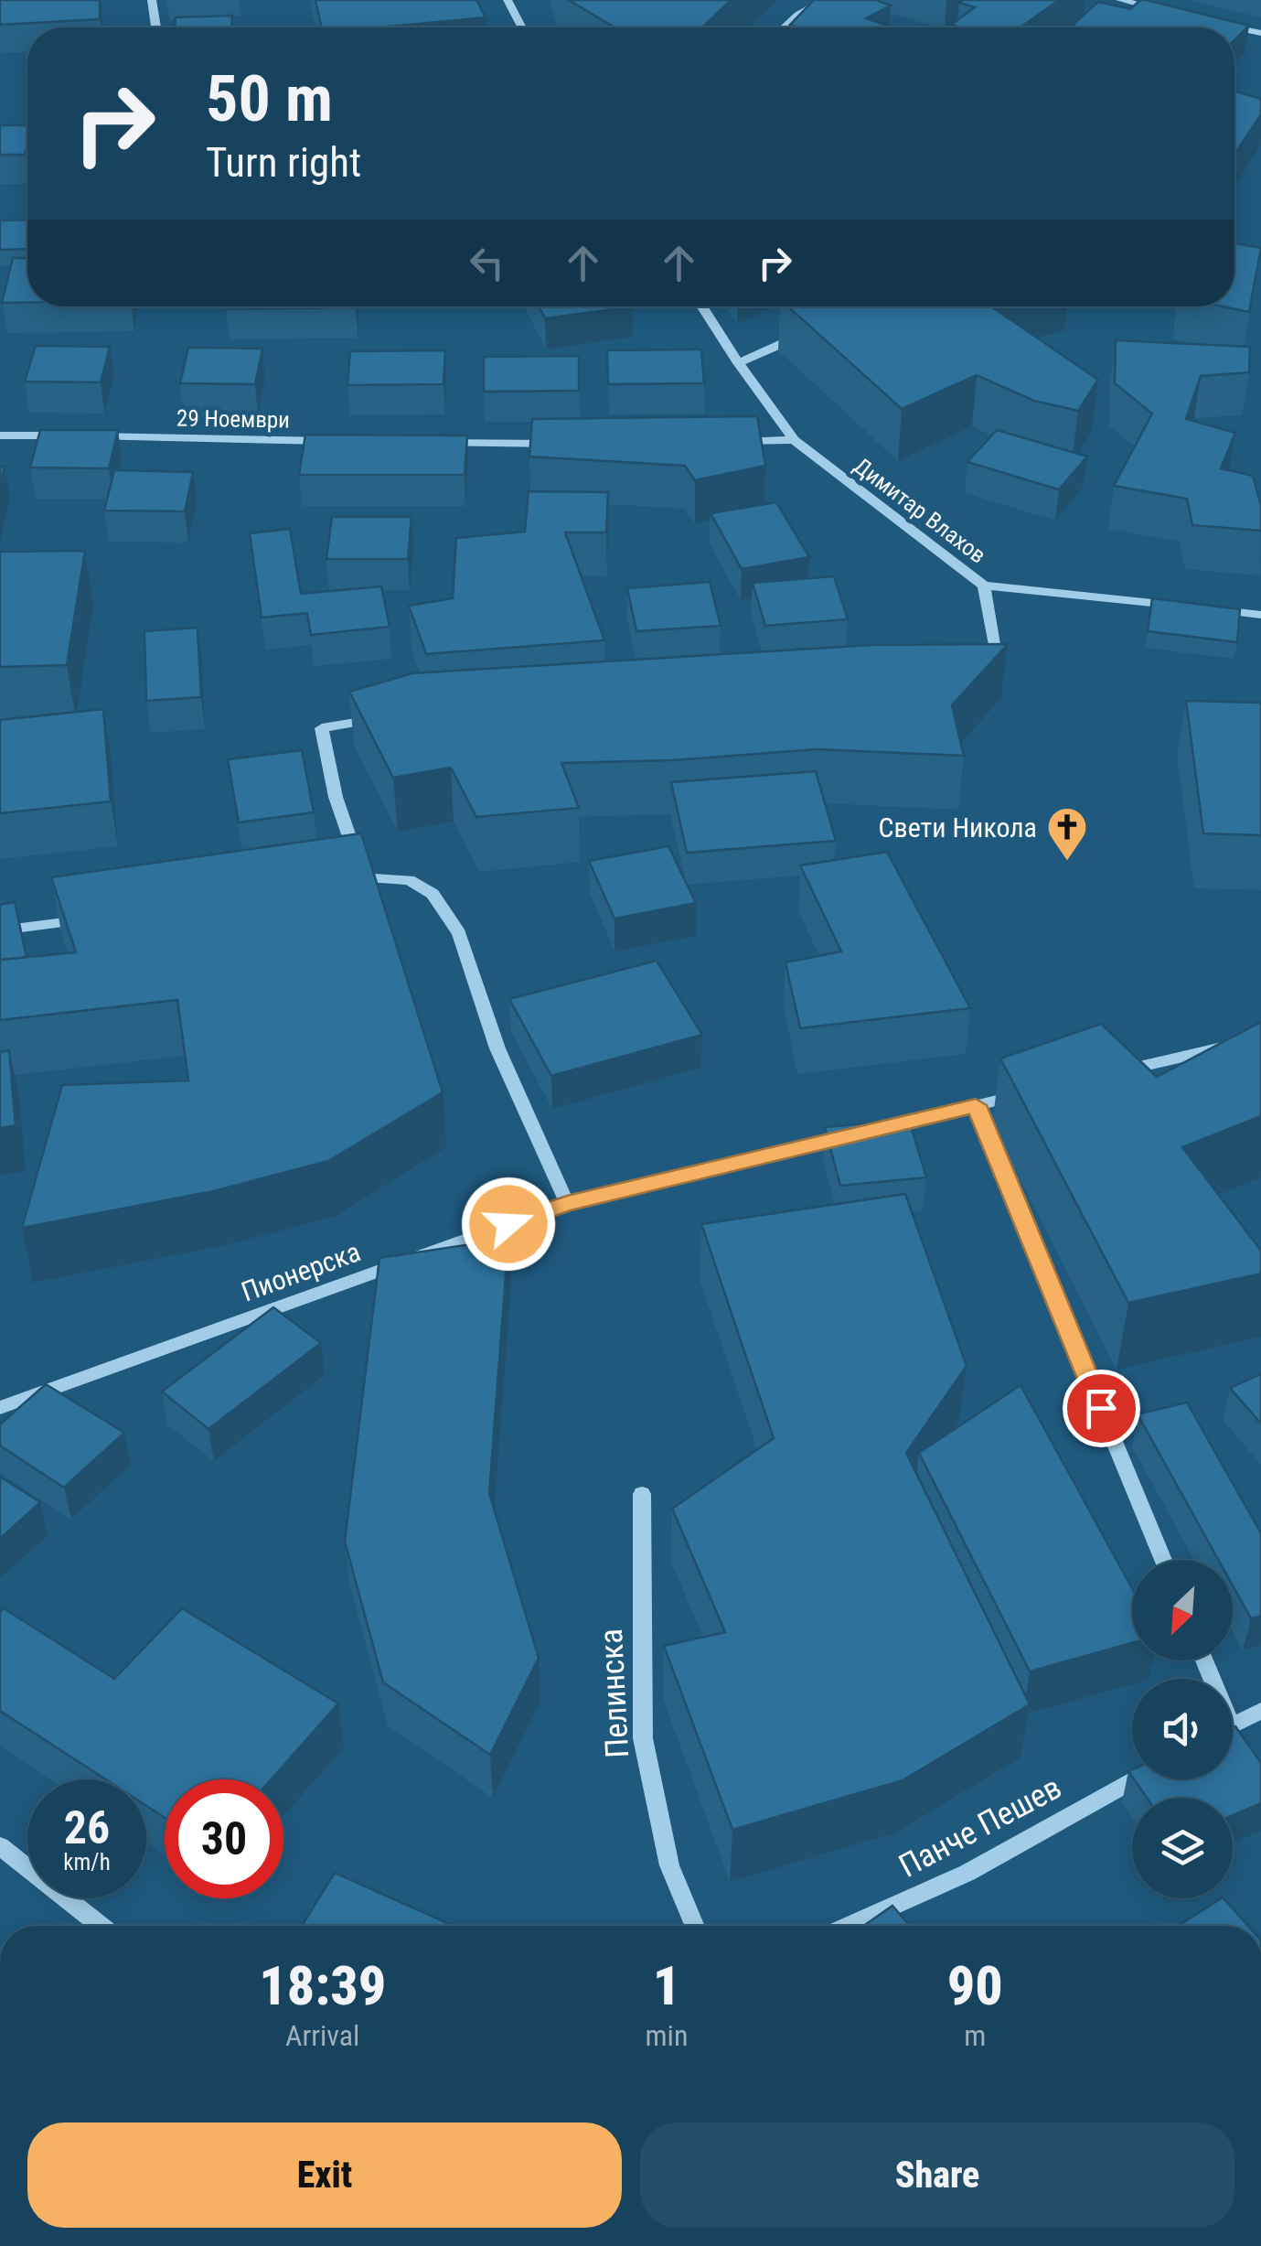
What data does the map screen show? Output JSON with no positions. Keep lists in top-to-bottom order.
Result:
{
  "streets": {
    "street": [
      "29 Ноември",
      "Димитар Влахов",
      "Пионерска",
      "Пелинска",
      "Панче Пешев"
    ]
  },
  "places": {
    "church": ["Свети Никола"]
  },
  "north": "bottom left",
  "page": {
    "turn": ["50 m", "Turn right"],
    "speed": "26 km/h",
    "limit": "30",
    "eta": [
      "18:39",
      "Arrival",
      "1",
      "min",
      "90",
      "m"
    ],
    "buttons": ["Exit", "Share"]
  }
}
